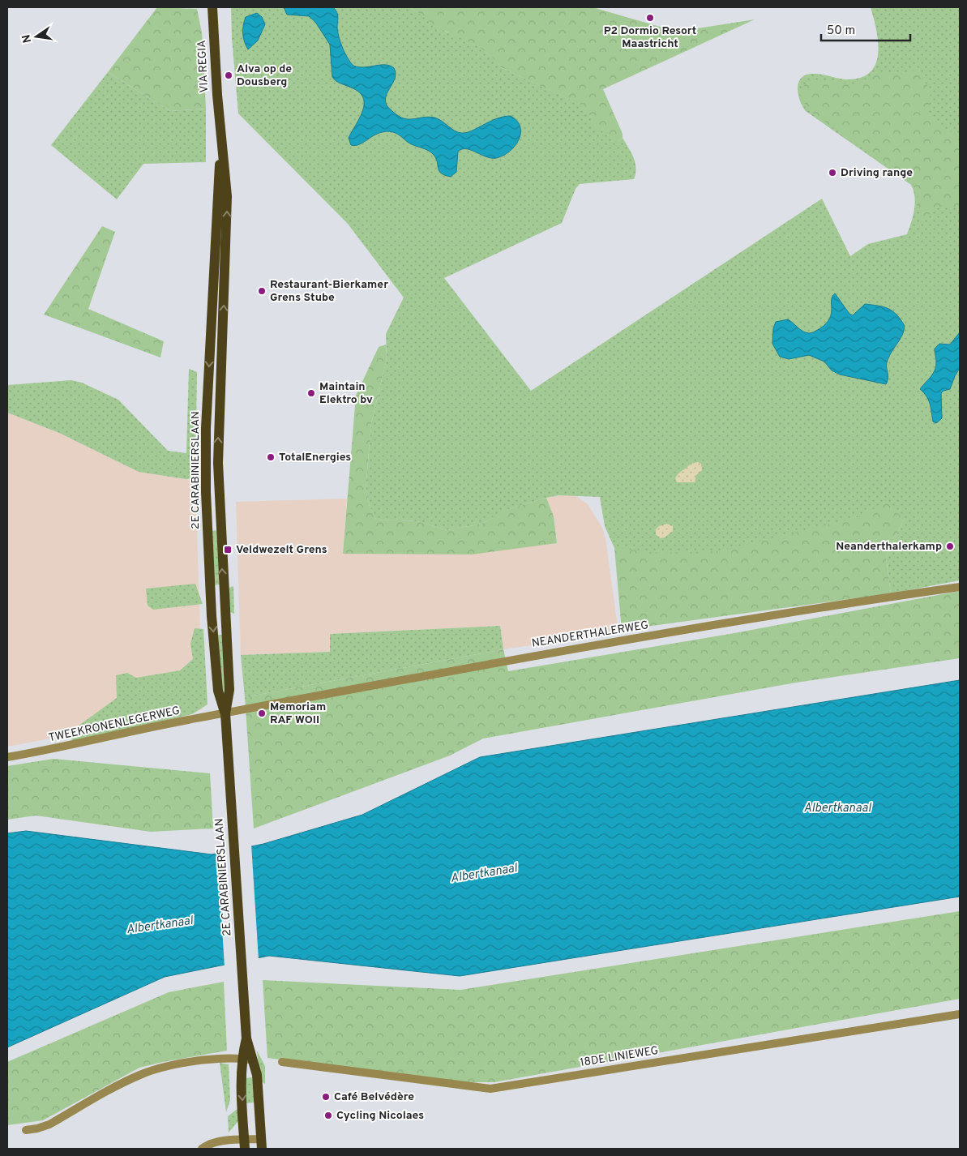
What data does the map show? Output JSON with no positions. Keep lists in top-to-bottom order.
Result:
{
  "streets": {
    "main road": ["VIA REGIA", "2E CARABINIERSLAAN"],
    "street": ["NEANDERTHALERWEG", "TWEEKRONENLEGERWEG", "18DE LINIEWEG"]
  },
  "crossings": [
    ["VIA REGIA", "2E CARABINIERSLAAN"],
    ["2E CARABINIERSLAAN", "NEANDERTHALERWEG"],
    ["2E CARABINIERSLAAN", "TWEEKRONENLEGERWEG"],
    ["NEANDERTHALERWEG", "TWEEKRONENLEGERWEG"]
  ],
  "water": ["Albertkanaal"],
  "places": {
    "other": [
      "P2 Dormio Resort Maastricht",
      "Alva op de Dousberg",
      "Driving range",
      "Restaurant-Bierkamer Grens Stube",
      "Maintain Elektro bv",
      "TotalEnergies",
      "Neanderthalerkamp",
      "Memoriam RAF WOII",
      "Café Belvédère",
      "Cycling Nicolaes"
    ],
    "transit": ["Veldwezelt Grens"]
  },
  "scale_bar": "50 m",
  "north": "left"
}
